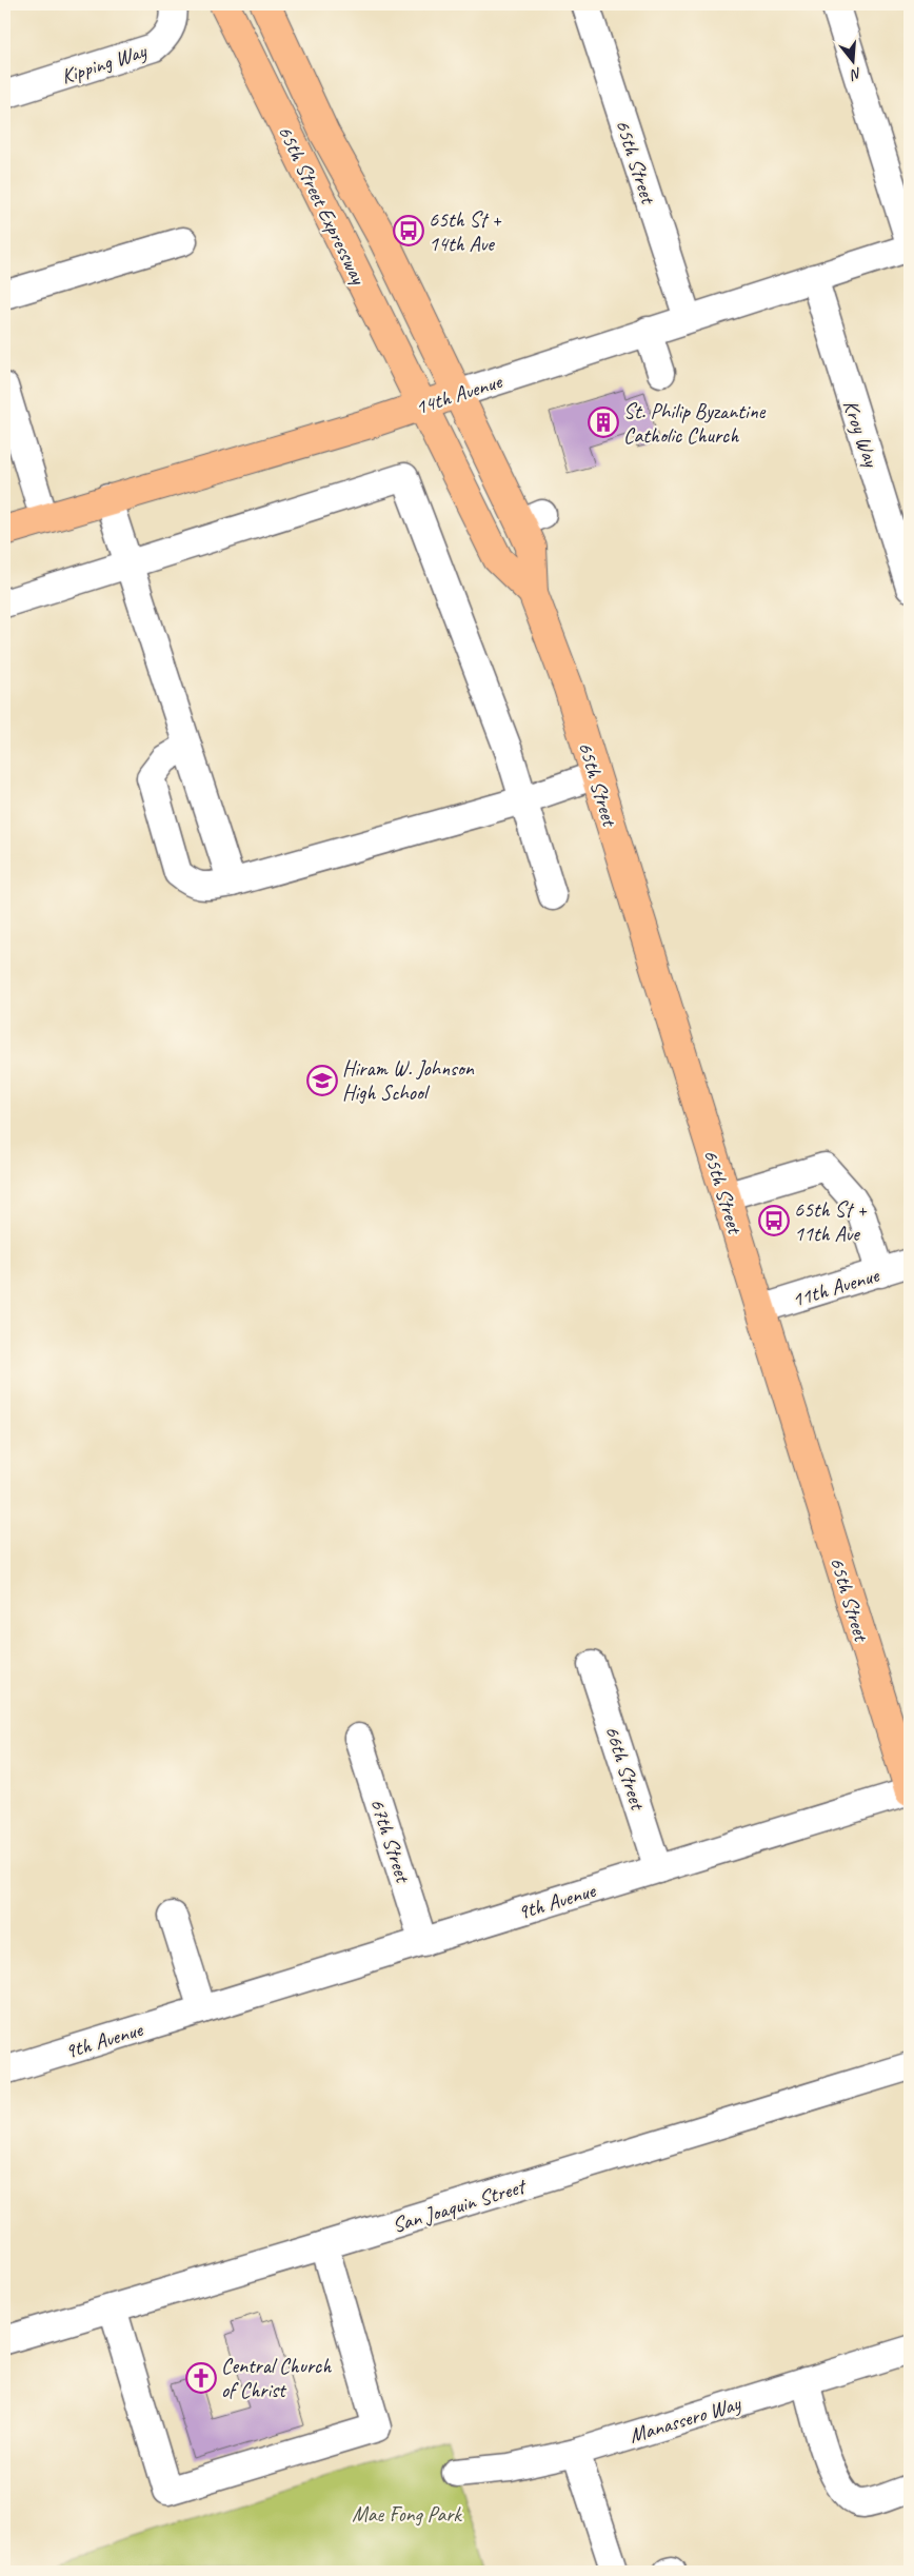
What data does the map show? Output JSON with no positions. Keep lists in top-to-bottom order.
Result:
{
  "streets": {
    "main road": ["65th Street", "65th Street Expressway", "14th Avenue"],
    "street": [
      "Kipping Way",
      "Kroy Way",
      "11th Avenue",
      "66th Street",
      "67th Street",
      "9th Avenue",
      "San Joaquin Street",
      "Manassero Way"
    ]
  },
  "crossings": [
    ["65th Street", "65th Street Expressway"],
    ["65th Street", "14th Avenue"],
    ["65th Street", "11th Avenue"],
    ["65th Street", "9th Avenue"],
    ["65th Street Expressway", "14th Avenue"],
    ["14th Avenue", "Kroy Way"],
    ["66th Street", "9th Avenue"],
    ["67th Street", "9th Avenue"]
  ],
  "parks": ["Mae Fong Park"],
  "places": {
    "bus stop": ["65th St + 14th Ave", "65th St + 11th Ave"],
    "building": ["St. Philip Byzantine Catholic Church"],
    "school or university": ["Hiram W. Johnson High School"],
    "church": ["Central Church of Christ"]
  },
  "north": "bottom"
}
